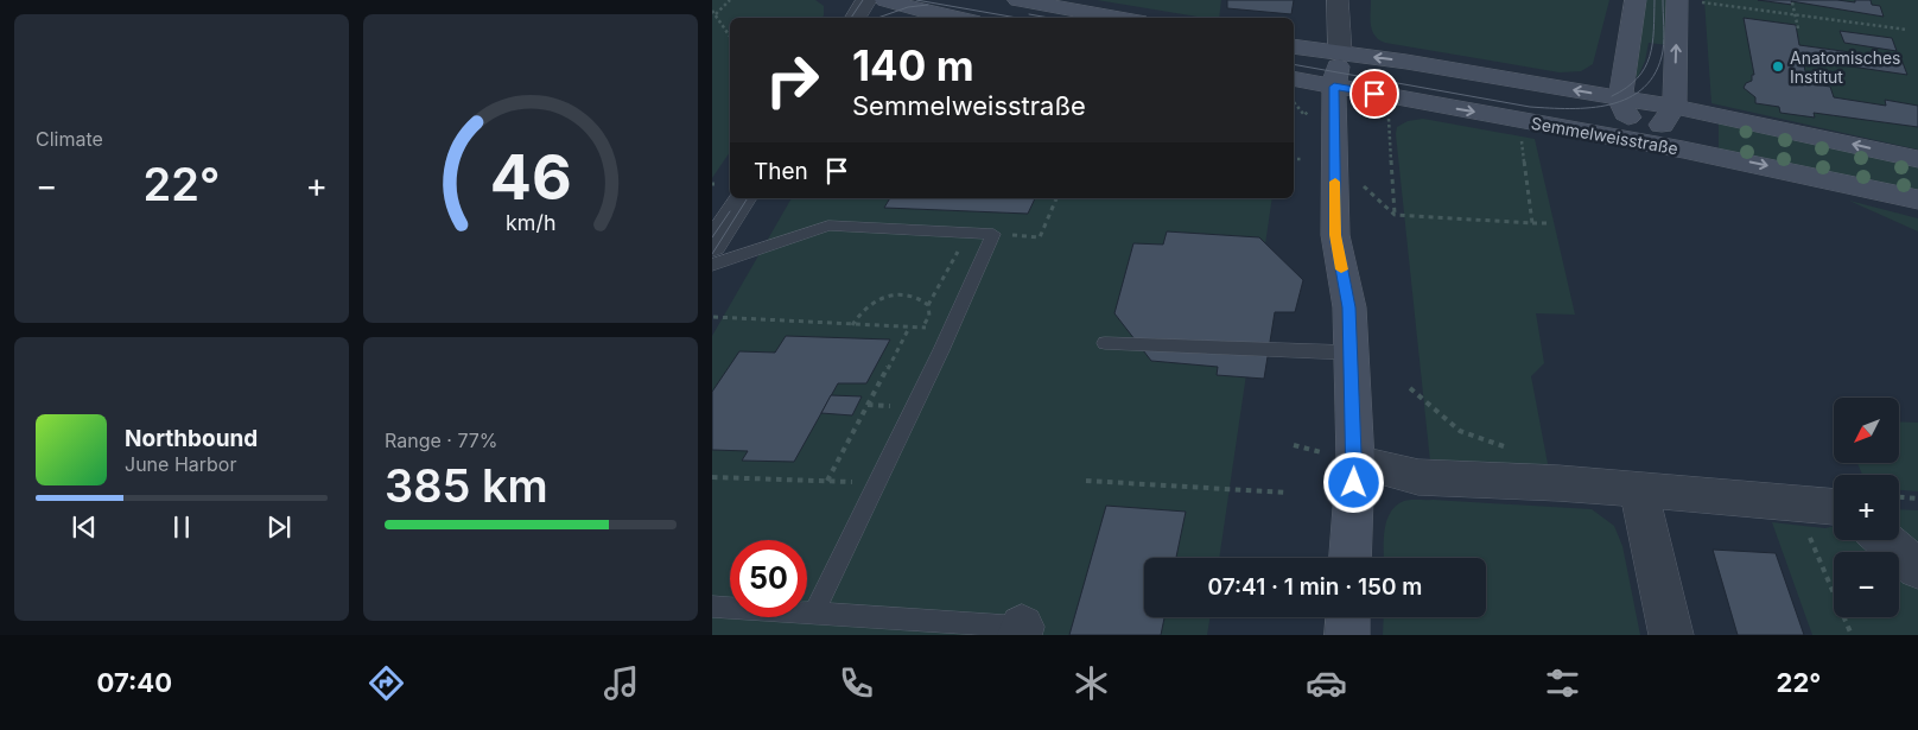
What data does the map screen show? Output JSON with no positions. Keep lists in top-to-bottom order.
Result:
{
  "streets": {
    "main road": ["Semmelweisstraße"]
  },
  "places": ["Anatomisches Institut"],
  "north": "bottom left",
  "page": {
    "tile": [
      "Climate",
      ["Range · 77%", "385 km"]
    ],
    "turn": ["140 m", "Semmelweisstraße"],
    "then": "Then",
    "heat": ["−", "22°", "+"],
    "map_buttons": ["+", "−"],
    "song": ["Northbound", "June Harbor"],
    "limit": "50",
    "trip": "07:41 · 1 min · 150 m",
    "tabs": ["07:40", "22°"],
    "gauge": ["46", "km/h"]
  }
}
